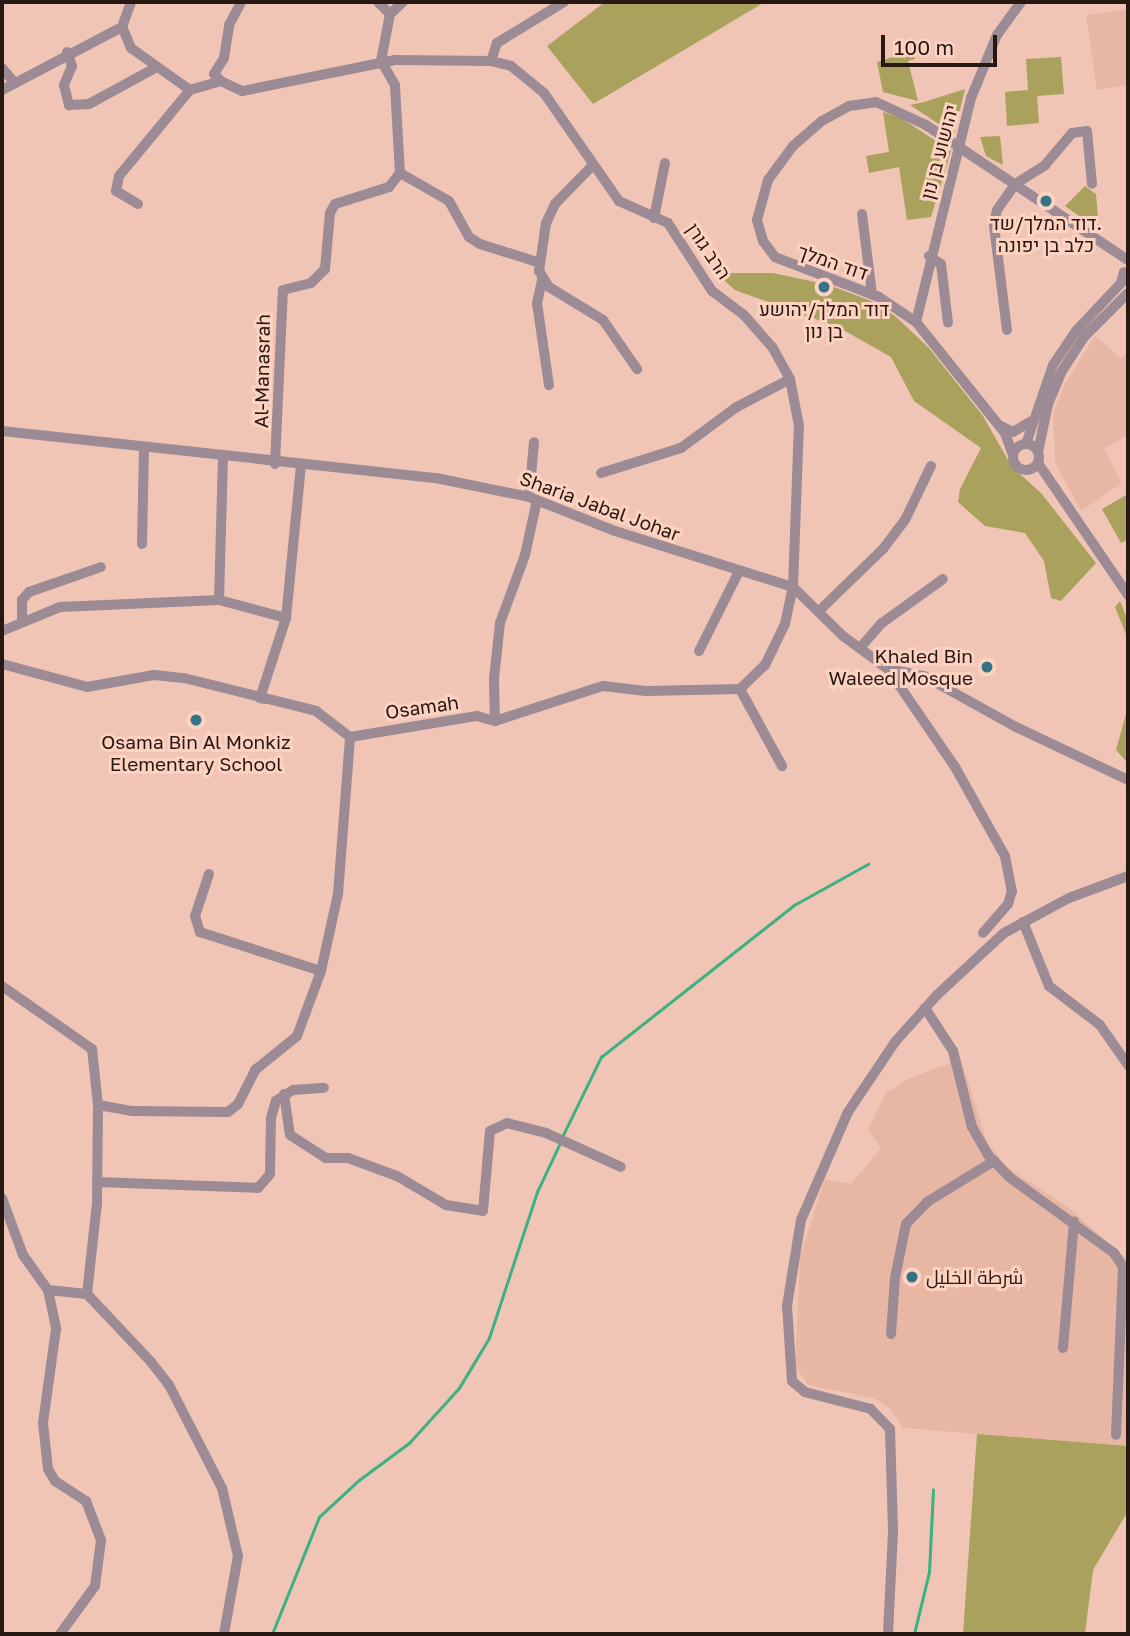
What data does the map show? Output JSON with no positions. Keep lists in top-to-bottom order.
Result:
{
  "streets": {
    "street": [
      "יהושוע בן נון",
      "הרב גורן",
      "דוד המלך",
      "Al-Manasrah",
      "Sharia Jabal Johar",
      "Osamah"
    ]
  },
  "crossings": [
    ["יהושוע בן נון", "דוד המלך"],
    ["הרב גורן", "Sharia Jabal Johar"],
    ["Al-Manasrah", "Sharia Jabal Johar"]
  ],
  "places": [
    "דוד המלך/שד. כלב בן יפונה",
    "דוד המלך/יהושע בן נון",
    "Khaled Bin Waleed Mosque",
    "Osama Bin Al Monkiz Elementary School",
    "شرطة الخليل"
  ],
  "scale_bar": "100 m"
}
